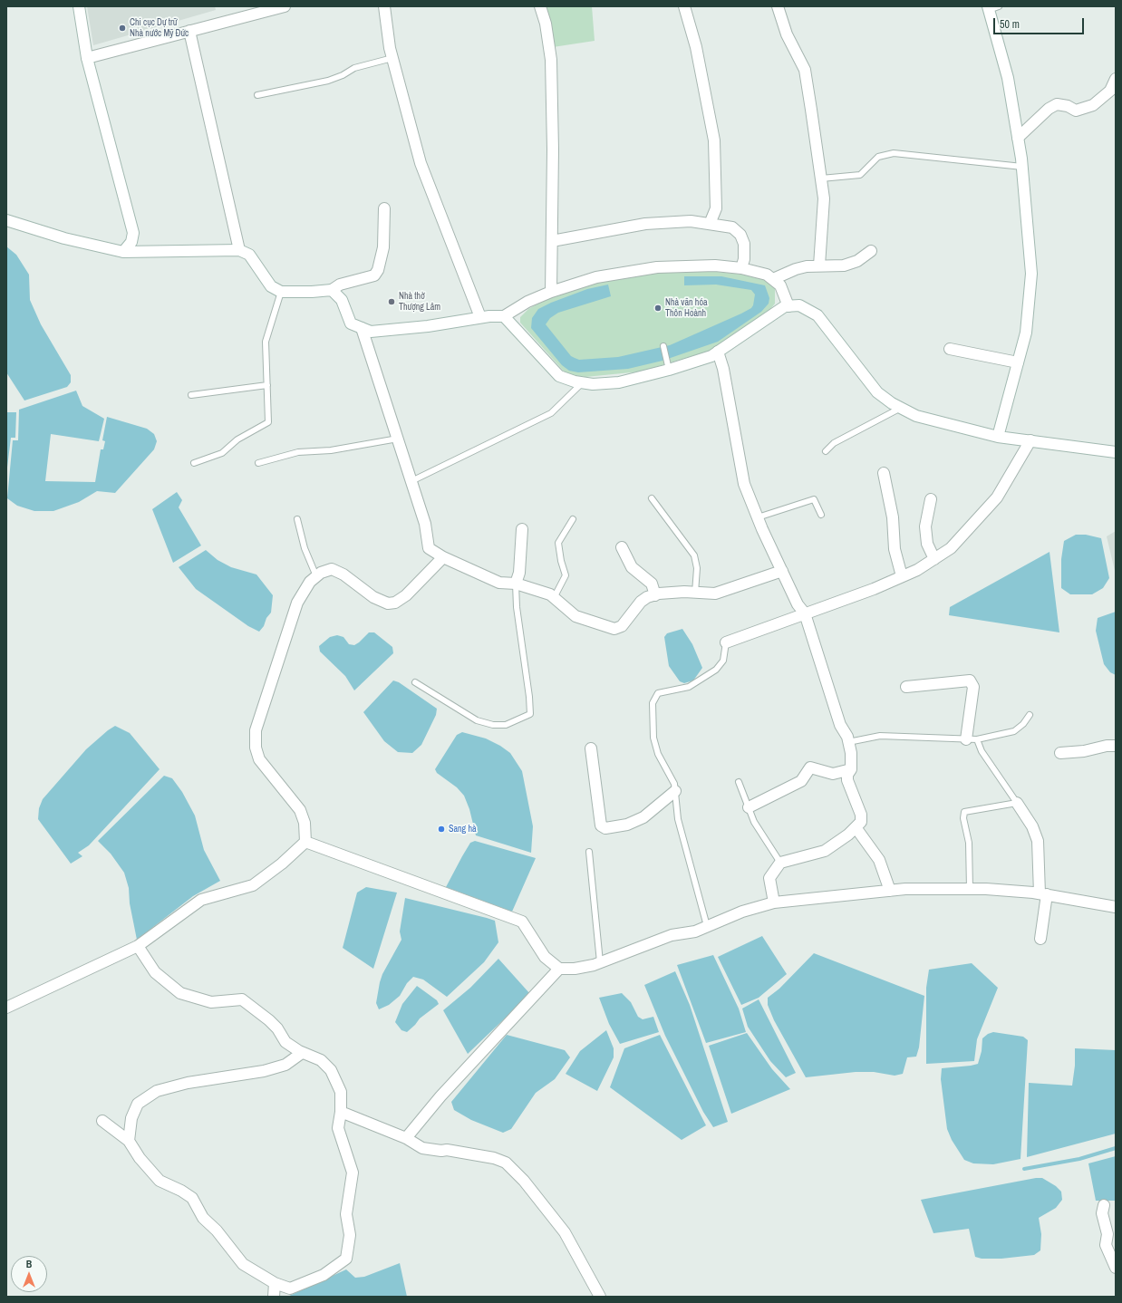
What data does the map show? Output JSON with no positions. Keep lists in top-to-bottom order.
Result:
{
  "places": [
    "Chi cục Dự trữ Nhà nước Mỹ Đức",
    "Nhà thờ Thượng Lâm",
    "Nhà văn hóa Thôn Hoành",
    "Sang hà"
  ],
  "scale_bar": "50 m",
  "north": "top"
}
